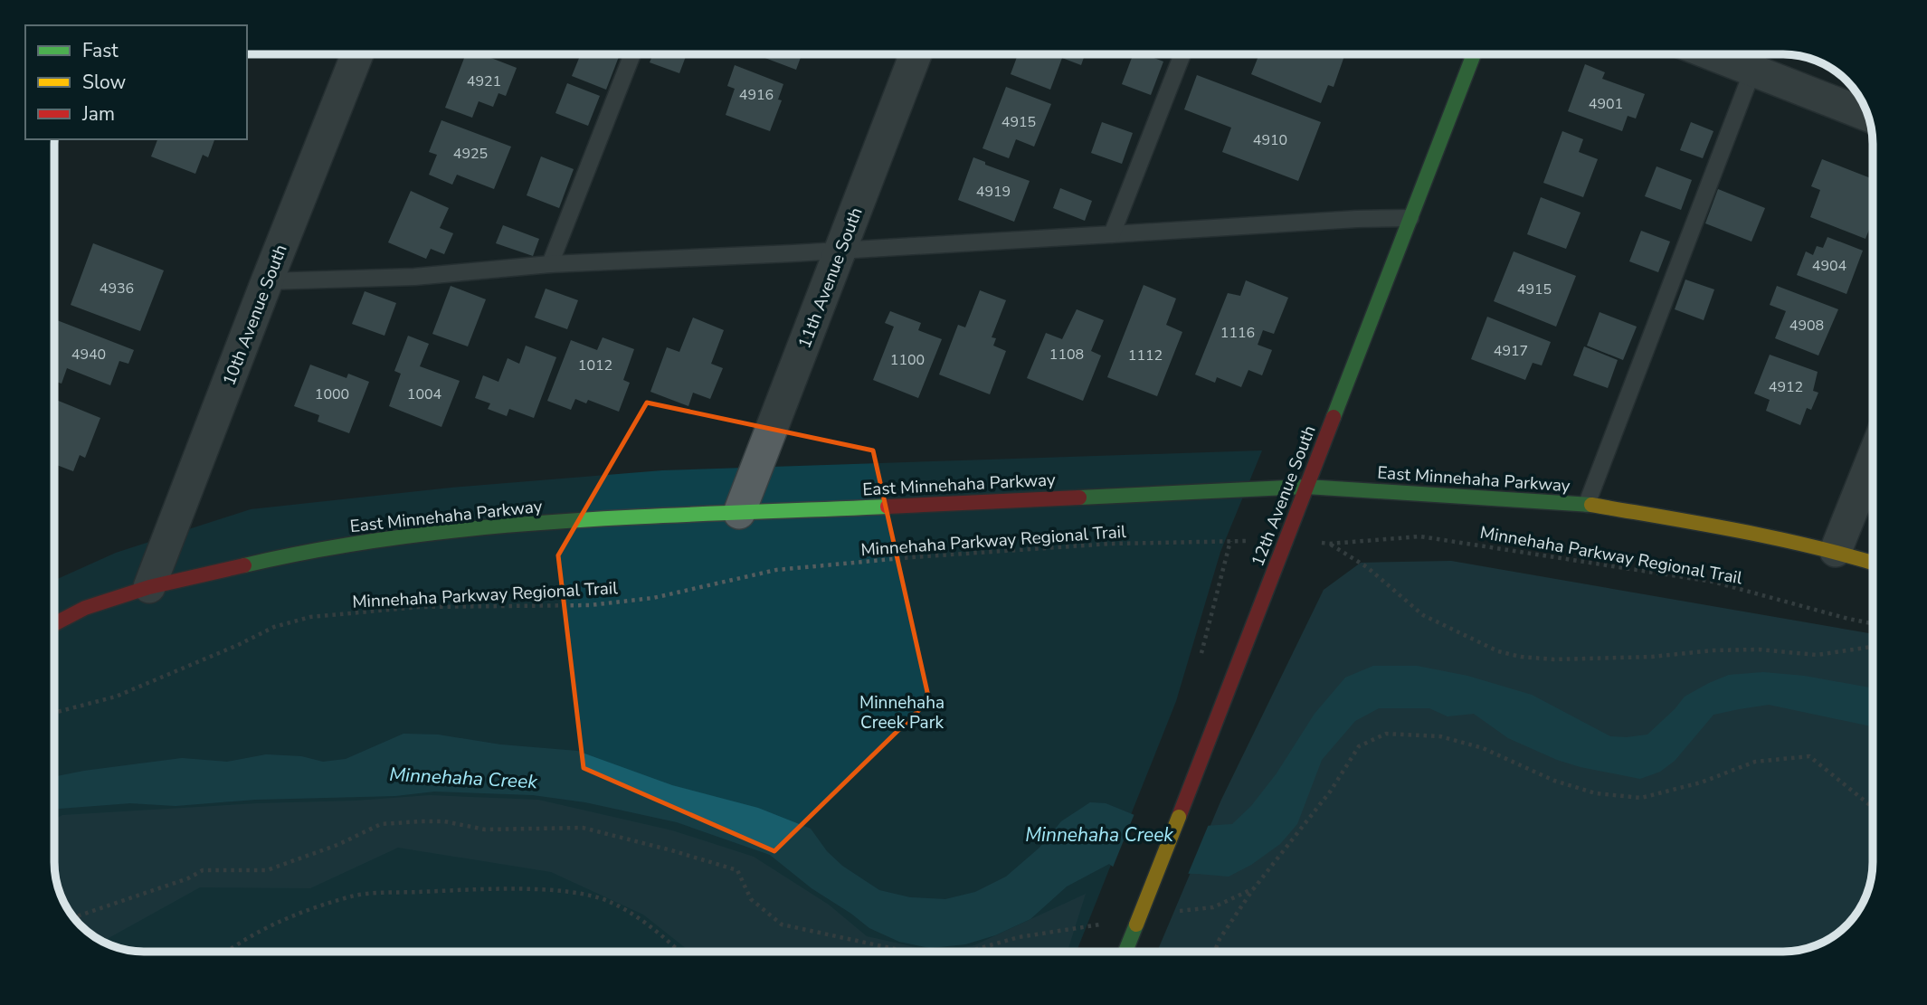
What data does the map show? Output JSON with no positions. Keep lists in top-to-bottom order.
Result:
{
  "streets": {
    "street": [
      "11th Avenue South",
      "10th Avenue South",
      "East Minnehaha Parkway",
      "12th Avenue South"
    ],
    "path": ["Minnehaha Parkway Regional Trail"]
  },
  "crossings": [
    ["11th Avenue South", "East Minnehaha Parkway"],
    ["10th Avenue South", "East Minnehaha Parkway"],
    ["East Minnehaha Parkway", "12th Avenue South"]
  ],
  "water": ["Minnehaha Creek"],
  "parks": ["Minnehaha Creek Park"],
  "house_numbers": [
    "4921",
    "4916",
    "4901",
    "4915",
    "4910",
    "4925",
    "4919",
    "4904",
    "4936",
    "4915",
    "4908",
    "1116",
    "4917",
    "4940",
    "1108",
    "1112",
    "1100",
    "1012",
    "4912",
    "1000",
    "1004"
  ],
  "legend": ["Fast", "Slow", "Jam"]
}
